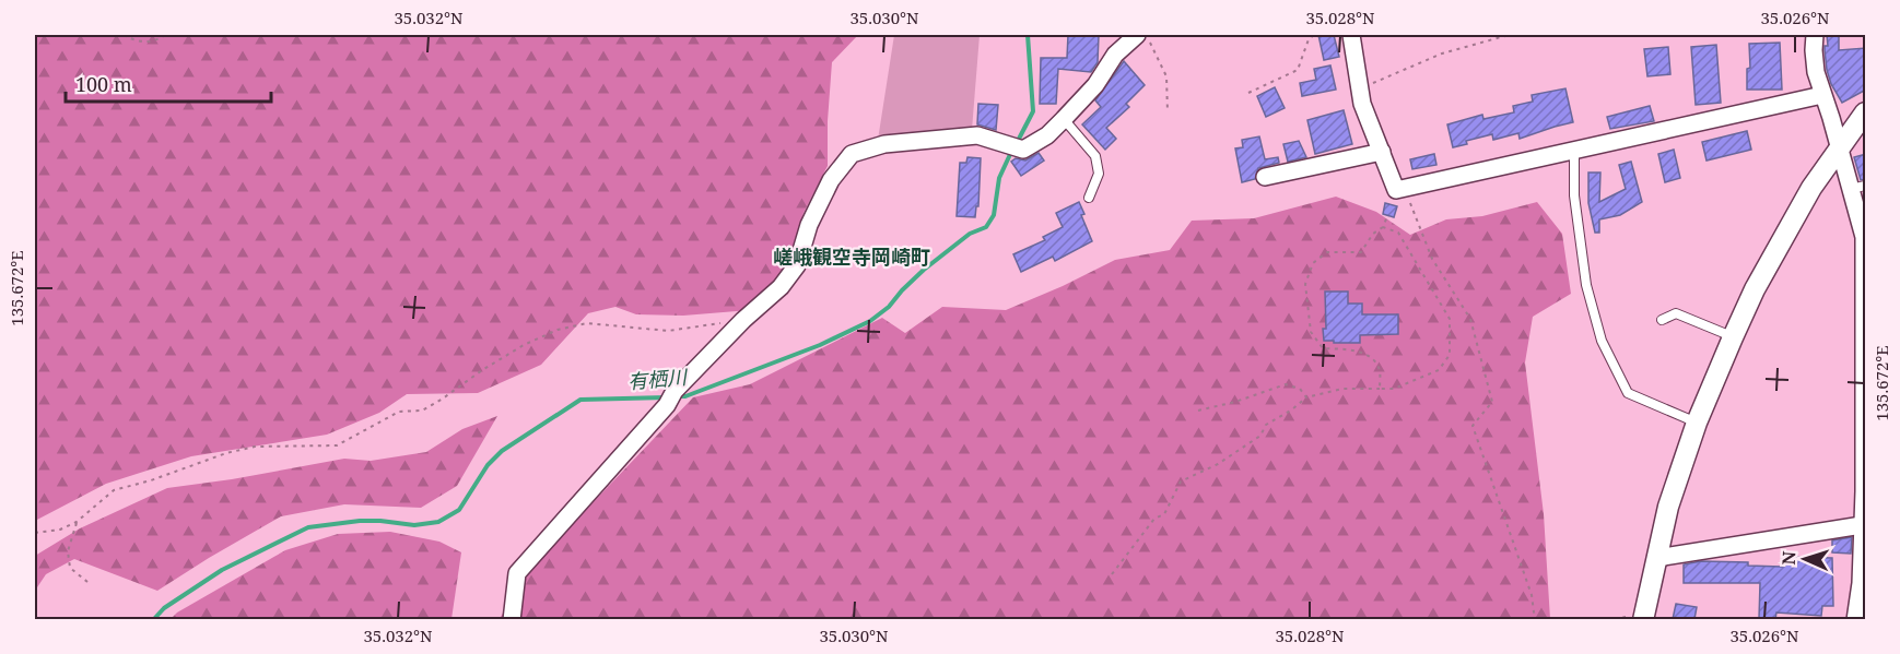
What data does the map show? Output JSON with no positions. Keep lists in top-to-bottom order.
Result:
{
  "districts": ["嵯峨観空寺岡崎町"],
  "water": ["有栖川"],
  "scale_bar": "100 m",
  "north": "left",
  "coordinates": [
    "35.032°N",
    "35.030°N",
    "35.028°N",
    "35.026°N",
    "135.672°E"
  ]
}
